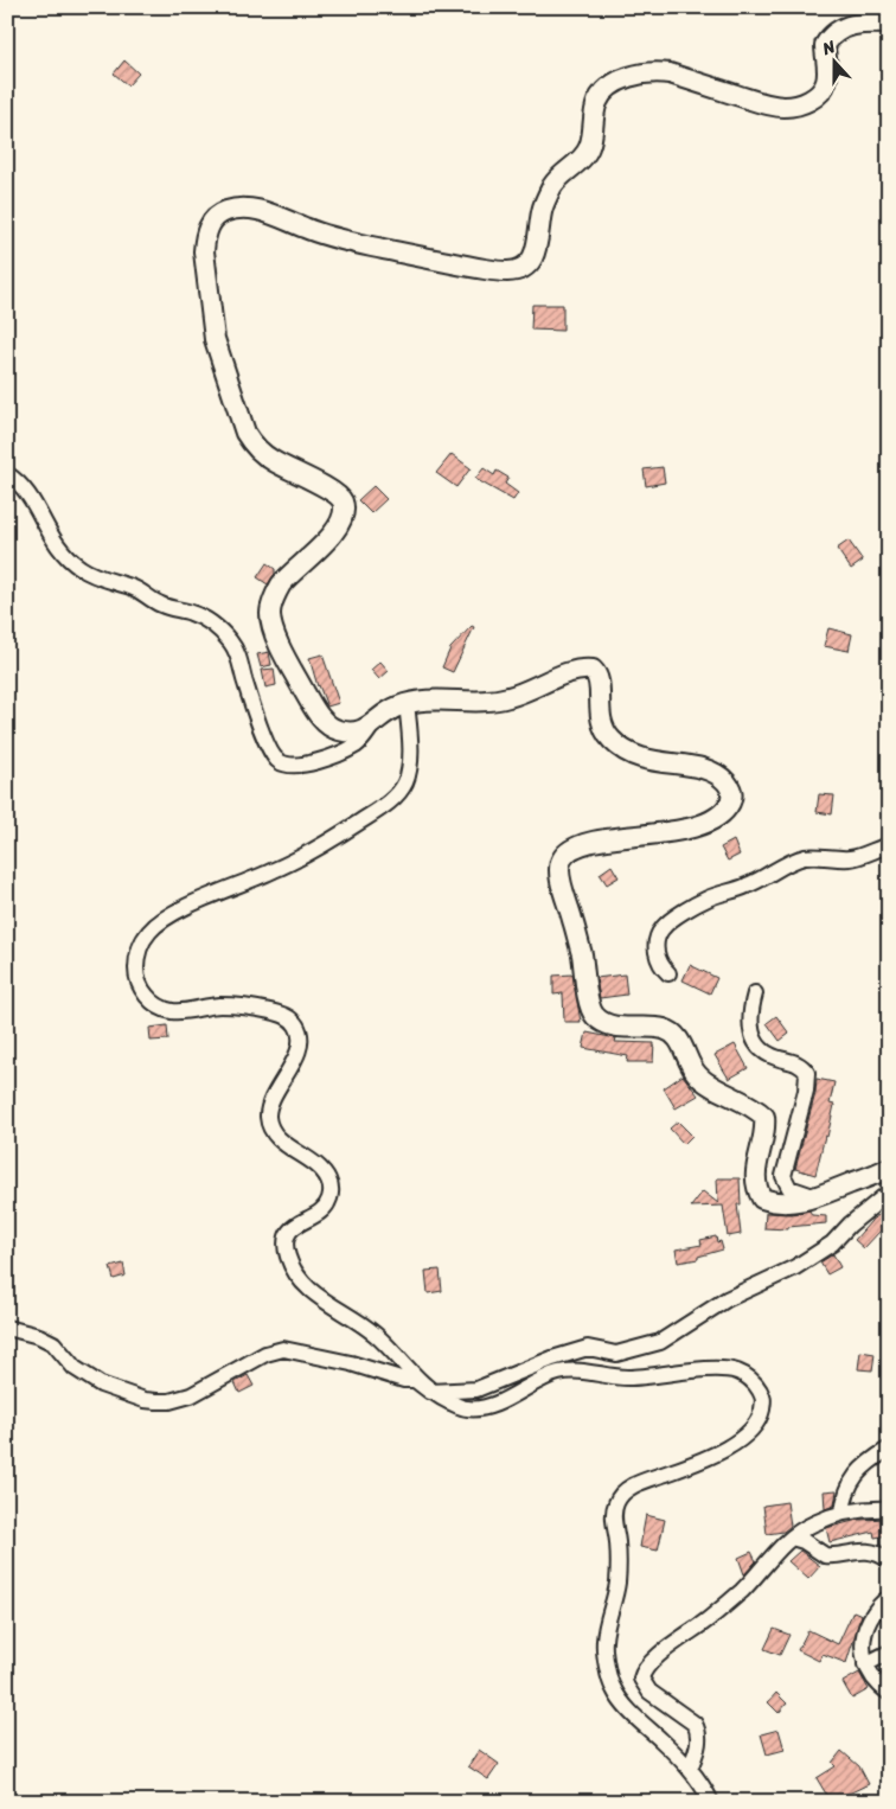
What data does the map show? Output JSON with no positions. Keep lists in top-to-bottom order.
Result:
{
  "north": "top"
}
